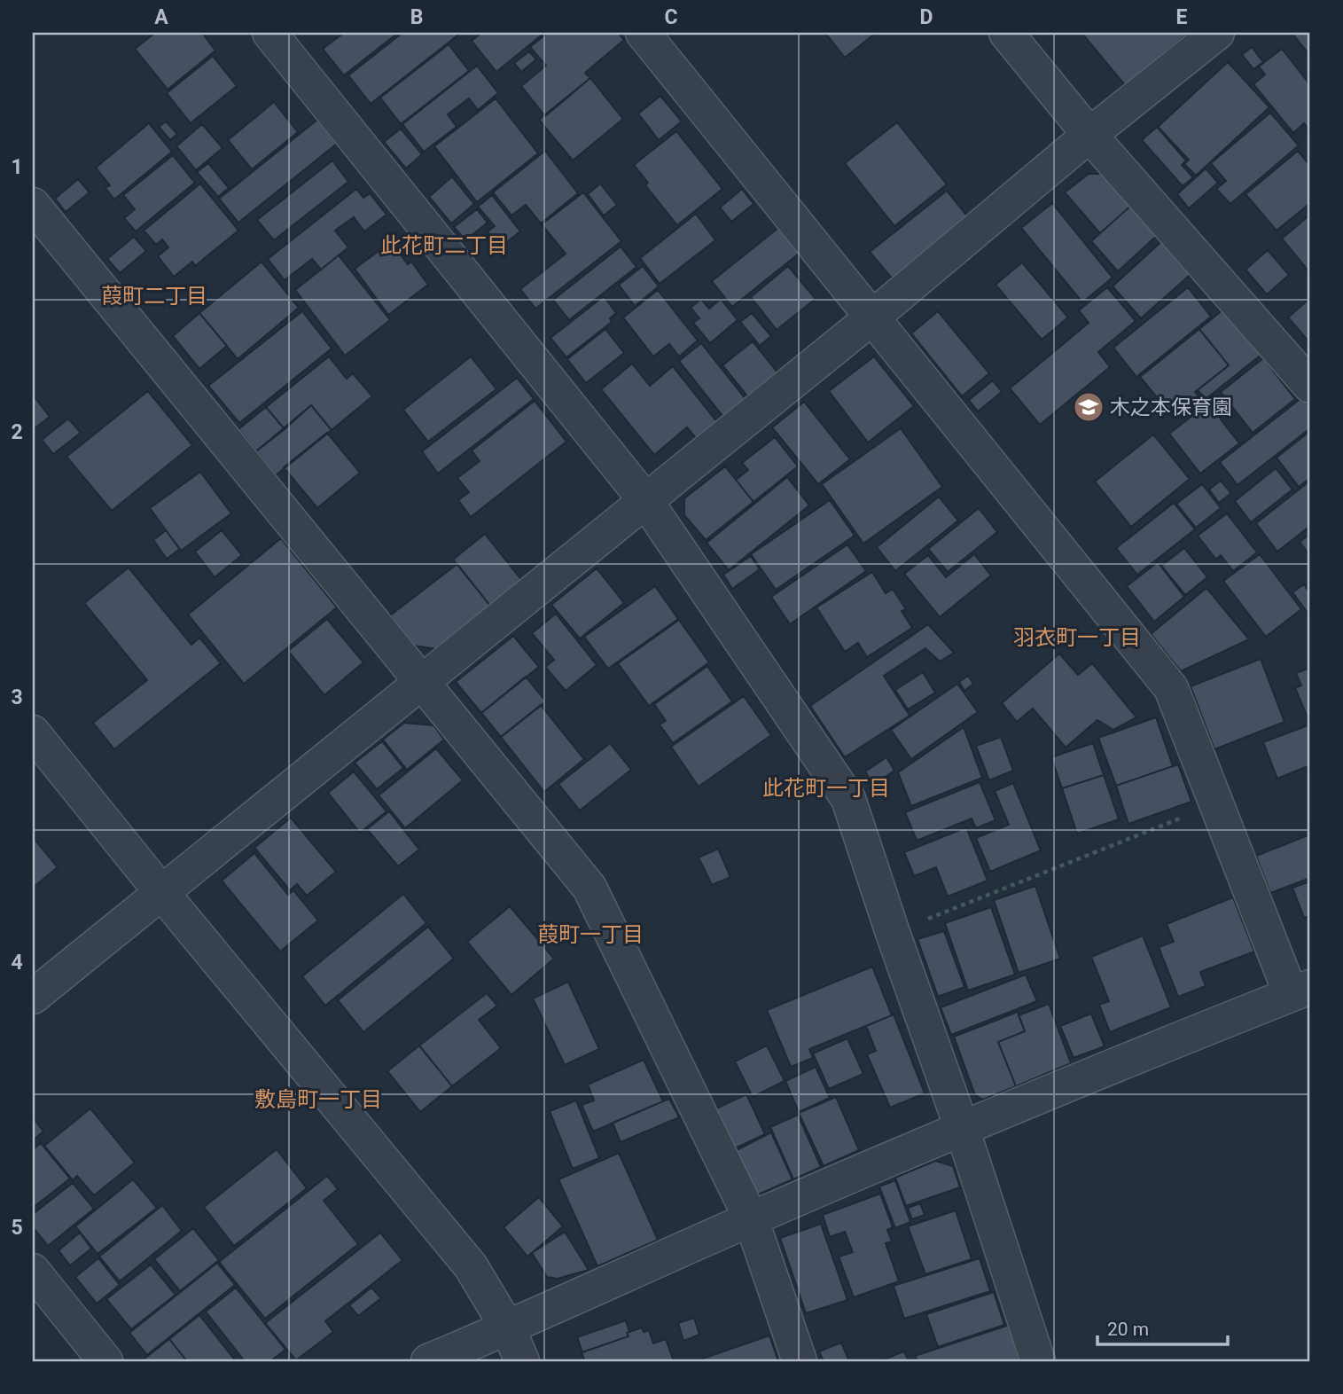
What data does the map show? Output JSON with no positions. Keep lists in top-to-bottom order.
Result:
{
  "districts": [
    "此花町二丁目",
    "葭町二丁目",
    "羽衣町一丁目",
    "此花町一丁目",
    "葭町一丁目",
    "敷島町一丁目"
  ],
  "places": {
    "school or university": ["木之本保育園"]
  },
  "scale_bar": "20 m",
  "grid": {
    "columns": [
      "A",
      "B",
      "C",
      "D",
      "E"
    ],
    "rows": [
      "1",
      "2",
      "3",
      "4",
      "5"
    ]
  }
}
